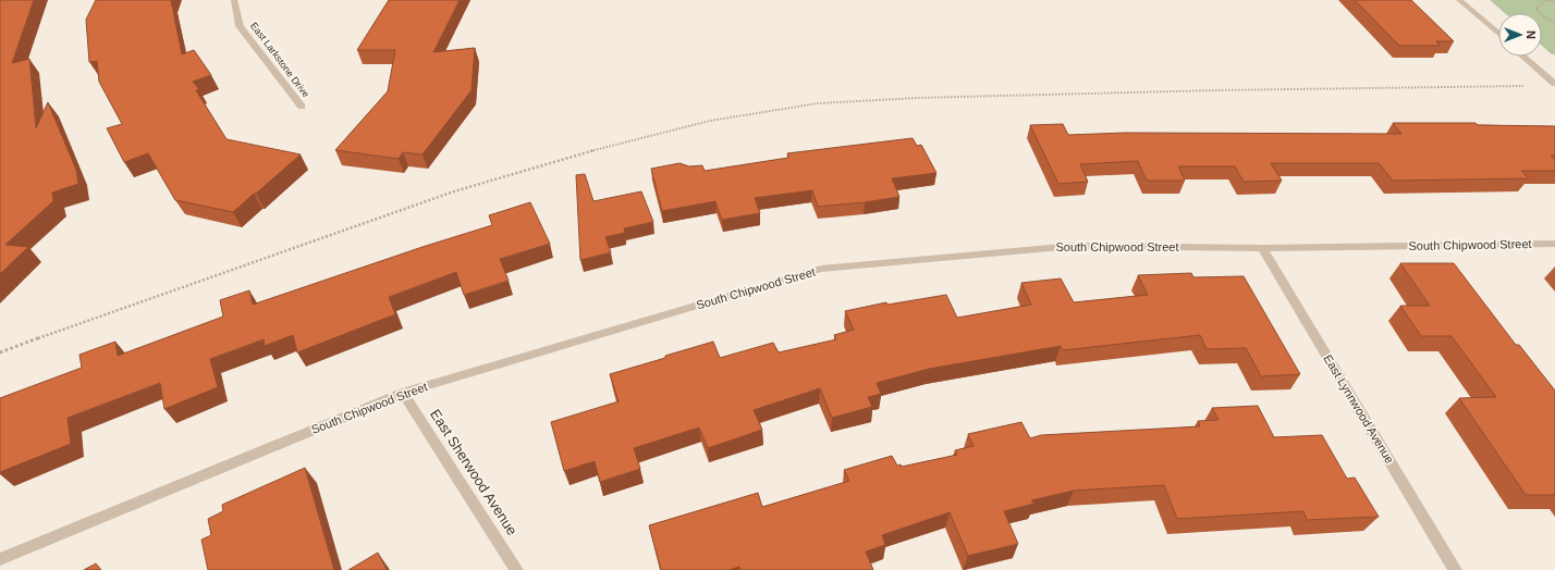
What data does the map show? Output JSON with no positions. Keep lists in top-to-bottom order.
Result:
{
  "streets": {
    "street": [
      "East Larkstone Drive",
      "South Chipwood Street",
      "East Lynnwood Avenue",
      "East Sherwood Avenue"
    ]
  },
  "crossings": [
    ["South Chipwood Street", "East Lynnwood Avenue"],
    ["South Chipwood Street", "East Sherwood Avenue"]
  ],
  "north": "right"
}
